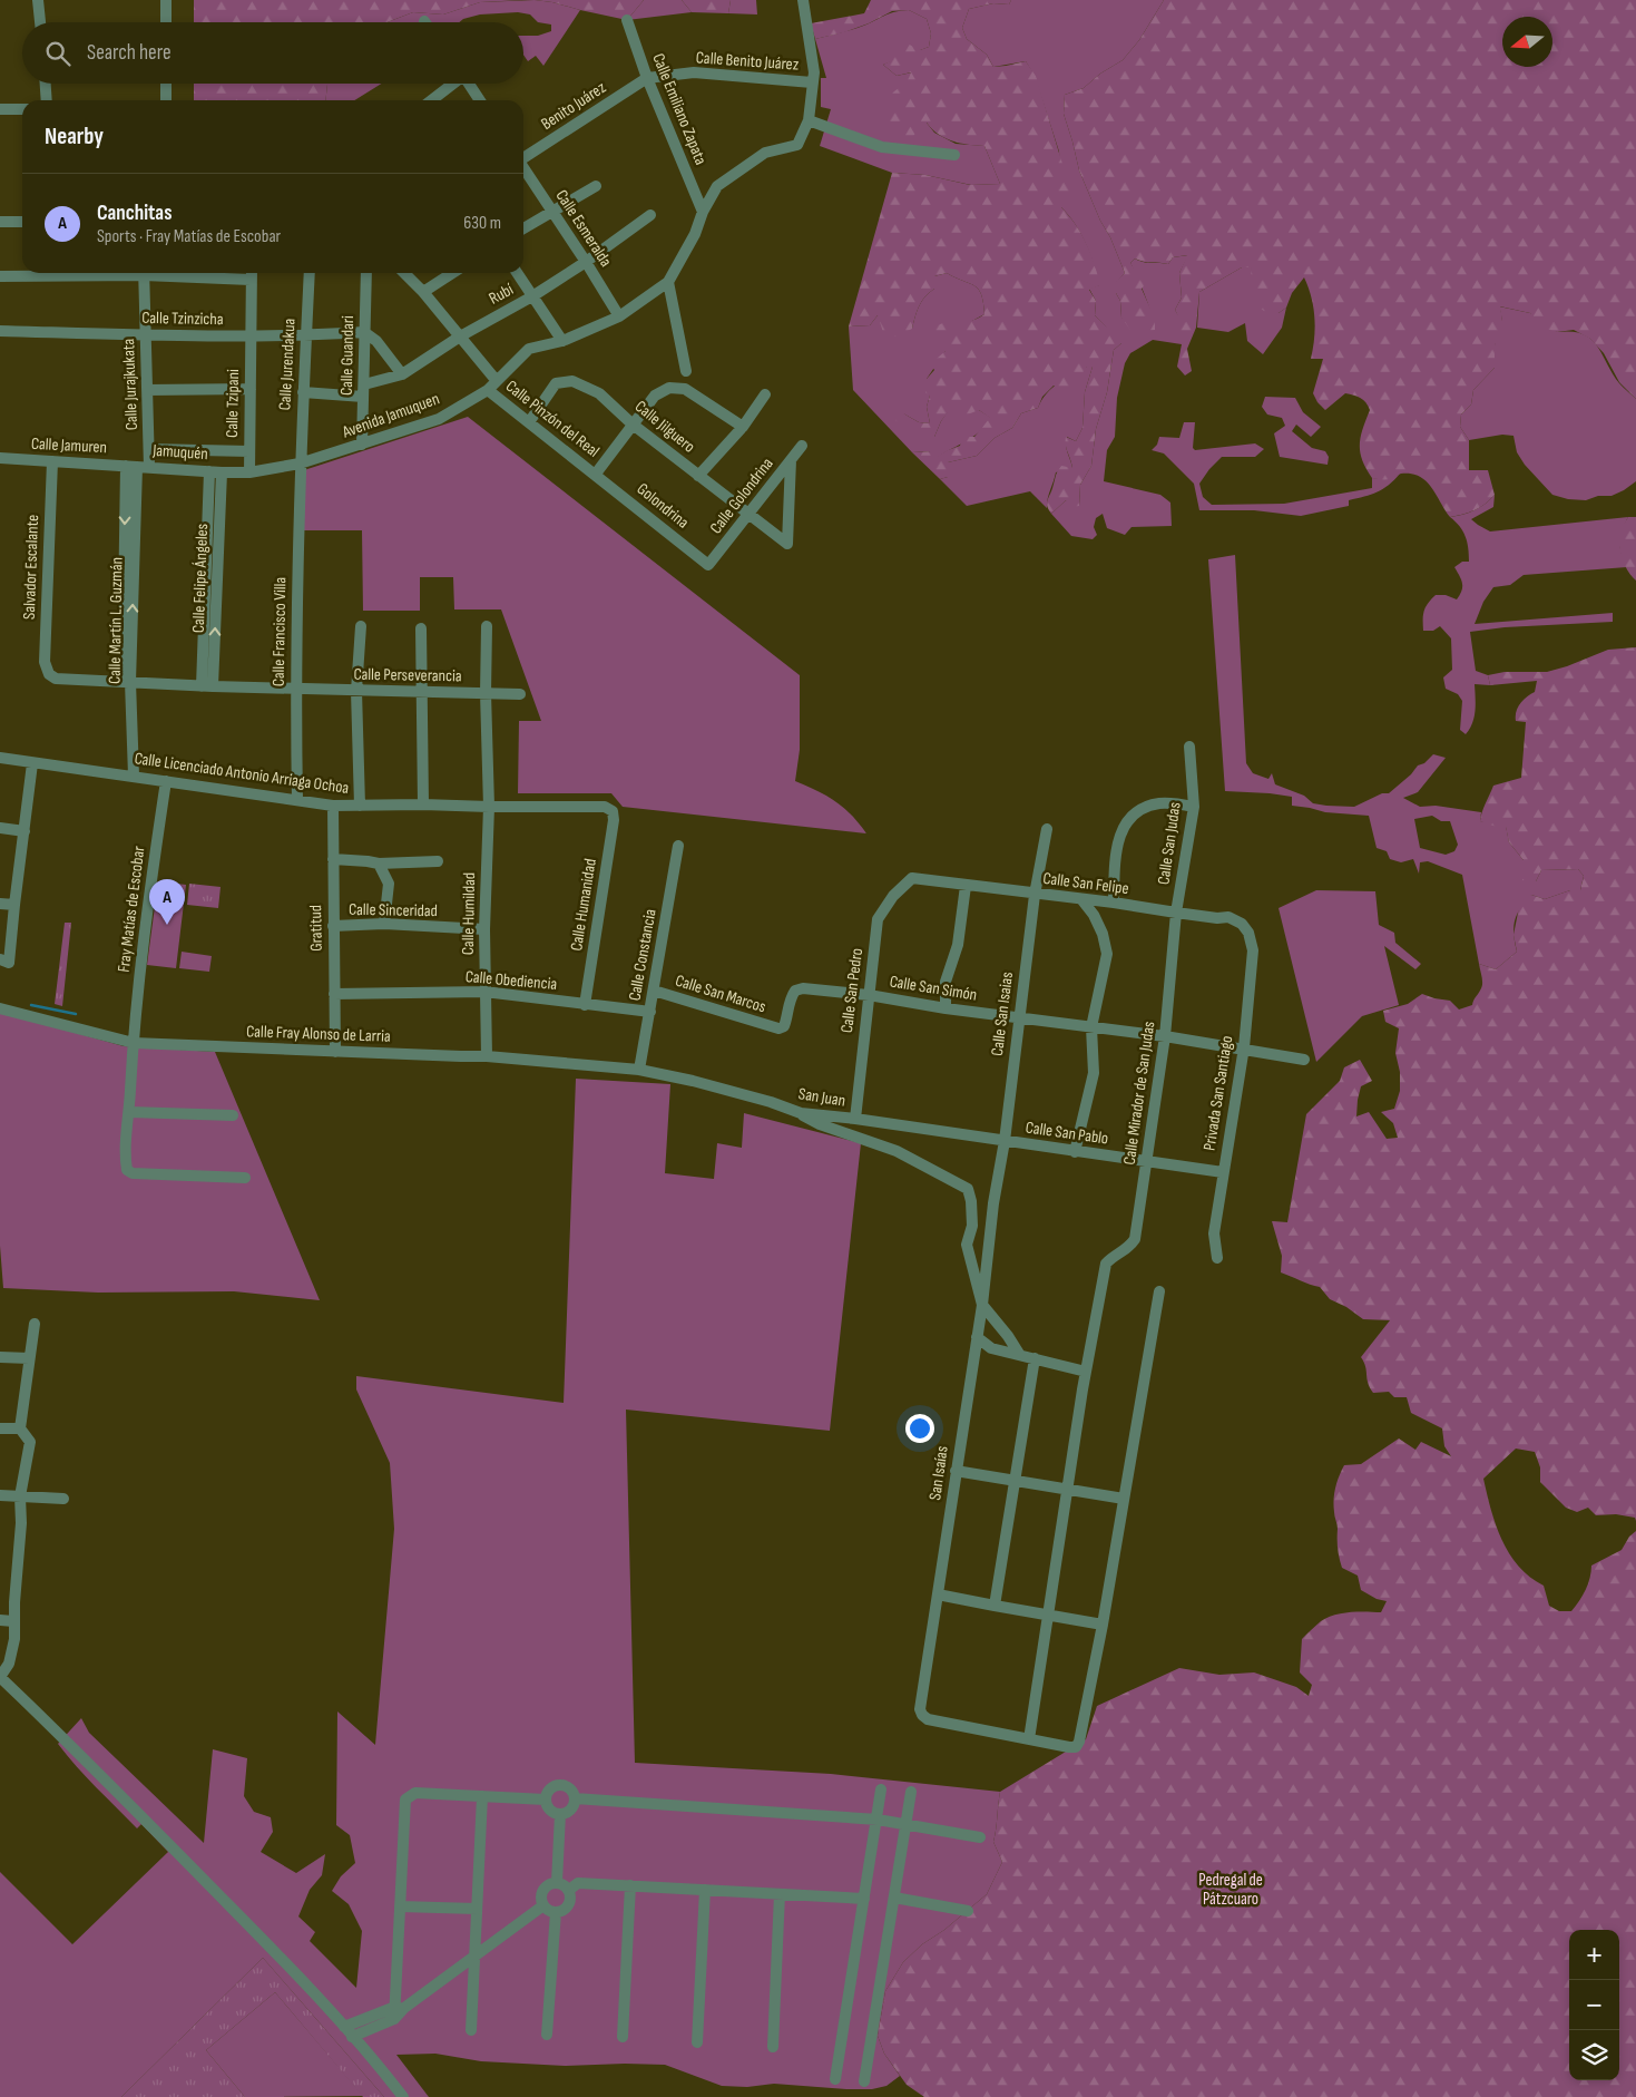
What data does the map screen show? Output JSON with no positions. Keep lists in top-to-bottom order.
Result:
{
  "streets": {
    "street": [
      "Calle Benito Juárez",
      "Benito Juárez",
      "Calle Emiliano Zapata",
      "Calle Esmeralda",
      "Rubí",
      "Calle Tzinzicha",
      "Calle Guandari",
      "Calle Jurendakua",
      "Calle Jurajkukata",
      "Calle Tzipani",
      "Avenida Jamuquen",
      "Calle Pinzón del Real",
      "Calle Jilguero",
      "Calle Jamuren",
      "Jamuquén",
      "Calle Golondrina",
      "Golondrina",
      "Salvador Escalante",
      "Calle Felipe Ángeles",
      "Calle Martín L. Guzmán",
      "Calle Francisco Villa",
      "Calle Perseverancia",
      "Calle Licenciado Antonio Arriaga Ochoa",
      "Calle San Judas",
      "Calle San Felipe",
      "Calle Humanidad",
      "Fray Matías de Escobar",
      "Calle Sinceridad",
      "Calle Humildad",
      "Gratitud",
      "Calle Constancia",
      "Calle Obediencia",
      "Calle San Simón",
      "Calle San Pedro",
      "Calle San Marcos",
      "Calle San Isaias",
      "Calle Fray Alonso de Larria",
      "Calle Mirador de San Judas",
      "Privada San Santiago",
      "San Juan",
      "Calle San Pablo",
      "San Isaías"
    ]
  },
  "crossings": [
    ["Calle Benito Juárez", "Benito Juárez"],
    ["Calle Benito Juárez", "Calle Emiliano Zapata"],
    ["Benito Juárez", "Calle Emiliano Zapata"],
    ["Calle Emiliano Zapata", "Avenida Jamuquen"],
    ["Calle Esmeralda", "Rubí"],
    ["Calle Esmeralda", "Avenida Jamuquen"],
    ["Rubí", "Calle Guandari"],
    ["Calle Tzinzicha", "Calle Guandari"],
    ["Calle Tzinzicha", "Calle Jurendakua"],
    ["Calle Tzinzicha", "Calle Jurajkukata"],
    ["Calle Tzinzicha", "Calle Tzipani"],
    ["Calle Guandari", "Avenida Jamuquen"],
    ["Calle Jurendakua", "Avenida Jamuquen"],
    ["Calle Jurendakua", "Calle Francisco Villa"],
    ["Calle Jurajkukata", "Jamuquén"],
    ["Calle Tzipani", "Avenida Jamuquen"],
    ["Avenida Jamuquen", "Calle Pinzón del Real"],
    ["Avenida Jamuquen", "Jamuquén"],
    ["Avenida Jamuquen", "Calle Felipe Ángeles"],
    ["Avenida Jamuquen", "Calle Francisco Villa"],
    ["Calle Pinzón del Real", "Calle Jilguero"],
    ["Calle Pinzón del Real", "Golondrina"],
    ["Calle Jilguero", "Calle Golondrina"],
    ["Calle Jamuren", "Jamuquén"],
    ["Calle Jamuren", "Salvador Escalante"],
    ["Calle Jamuren", "Calle Martín L. Guzmán"],
    ["Jamuquén", "Calle Felipe Ángeles"],
    ["Jamuquén", "Calle Martín L. Guzmán"],
    ["Calle Golondrina", "Golondrina"],
    ["Salvador Escalante", "Calle Perseverancia"],
    ["Calle Felipe Ángeles", "Calle Perseverancia"],
    ["Calle Martín L. Guzmán", "Calle Perseverancia"],
    ["Calle Martín L. Guzmán", "Calle Licenciado Antonio Arriaga Ochoa"],
    ["Calle Francisco Villa", "Calle Perseverancia"],
    ["Calle Francisco Villa", "Calle Licenciado Antonio Arriaga Ochoa"],
    ["Calle Perseverancia", "Calle Humildad"],
    ["Calle Licenciado Antonio Arriaga Ochoa", "Calle Humanidad"],
    ["Calle Licenciado Antonio Arriaga Ochoa", "Fray Matías de Escobar"],
    ["Calle Licenciado Antonio Arriaga Ochoa", "Calle Humildad"],
    ["Calle Licenciado Antonio Arriaga Ochoa", "Gratitud"],
    ["Calle San Judas", "Calle San Felipe"],
    ["Calle San Judas", "Calle Mirador de San Judas"],
    ["Calle San Felipe", "Calle San Pedro"],
    ["Calle San Felipe", "Calle San Isaias"],
    ["Calle San Felipe", "Calle Mirador de San Judas"],
    ["Calle San Felipe", "Privada San Santiago"],
    ["Calle Humanidad", "Calle Obediencia"],
    ["Fray Matías de Escobar", "Calle Fray Alonso de Larria"],
    ["Calle Sinceridad", "Calle Humildad"],
    ["Calle Sinceridad", "Gratitud"],
    ["Calle Humildad", "Calle Obediencia"],
    ["Calle Humildad", "Calle Fray Alonso de Larria"],
    ["Gratitud", "Calle Obediencia"],
    ["Gratitud", "Calle Fray Alonso de Larria"],
    ["Calle Constancia", "Calle Obediencia"],
    ["Calle Constancia", "Calle San Marcos"],
    ["Calle Constancia", "Calle Fray Alonso de Larria"],
    ["Calle Constancia", "San Juan"],
    ["Calle San Simón", "Calle San Pedro"],
    ["Calle San Simón", "Calle San Marcos"],
    ["Calle San Simón", "Calle San Isaias"],
    ["Calle San Simón", "Calle Mirador de San Judas"],
    ["Calle San Simón", "Privada San Santiago"],
    ["Calle San Pedro", "San Juan"],
    ["Calle San Isaias", "San Juan"],
    ["Calle San Isaias", "Calle San Pablo"],
    ["Calle San Isaias", "San Isaías"],
    ["Calle Fray Alonso de Larria", "San Juan"],
    ["Calle Mirador de San Judas", "Calle San Pablo"],
    ["Privada San Santiago", "Calle San Pablo"],
    ["San Juan", "Calle San Pablo"]
  ],
  "parks": ["Pedregal de Pátzcuaro"],
  "north": "left",
  "page": {
    "search": "Search here",
    "heading": "Nearby",
    "list": [
      {
        "mark": "A",
        "name": "Canchitas",
        "note": "Sports · Fray Matías de Escobar",
        "value": "630 m"
      }
    ],
    "pins": "A",
    "map_buttons": ["+", "−"]
  }
}
